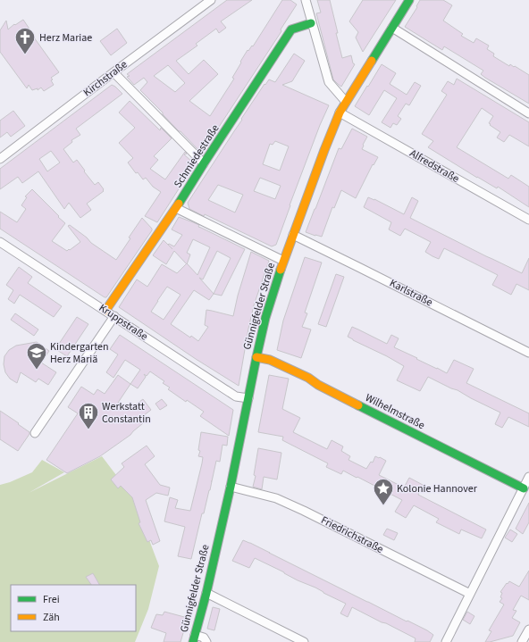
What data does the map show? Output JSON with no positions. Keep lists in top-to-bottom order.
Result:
{
  "streets": {
    "street": [
      "Kirchstraße",
      "Schmiedestraße",
      "Alfredstraße",
      "Karlstraße",
      "Günnigfelder Straße",
      "Kruppstraße",
      "Wilhelmstraße",
      "Friedrichstraße"
    ]
  },
  "crossings": [
    ["Schmiedestraße", "Kruppstraße"],
    ["Alfredstraße", "Günnigfelder Straße"],
    ["Karlstraße", "Günnigfelder Straße"],
    ["Günnigfelder Straße", "Kruppstraße"],
    ["Günnigfelder Straße", "Wilhelmstraße"],
    ["Günnigfelder Straße", "Friedrichstraße"]
  ],
  "places": {
    "church": ["Herz Mariae"],
    "school or university": ["Kindergarten Herz Mariä"],
    "building": ["Werkstatt Constantin"],
    "place": ["Kolonie Hannover"]
  },
  "legend": ["Frei", "Zäh"]
}
